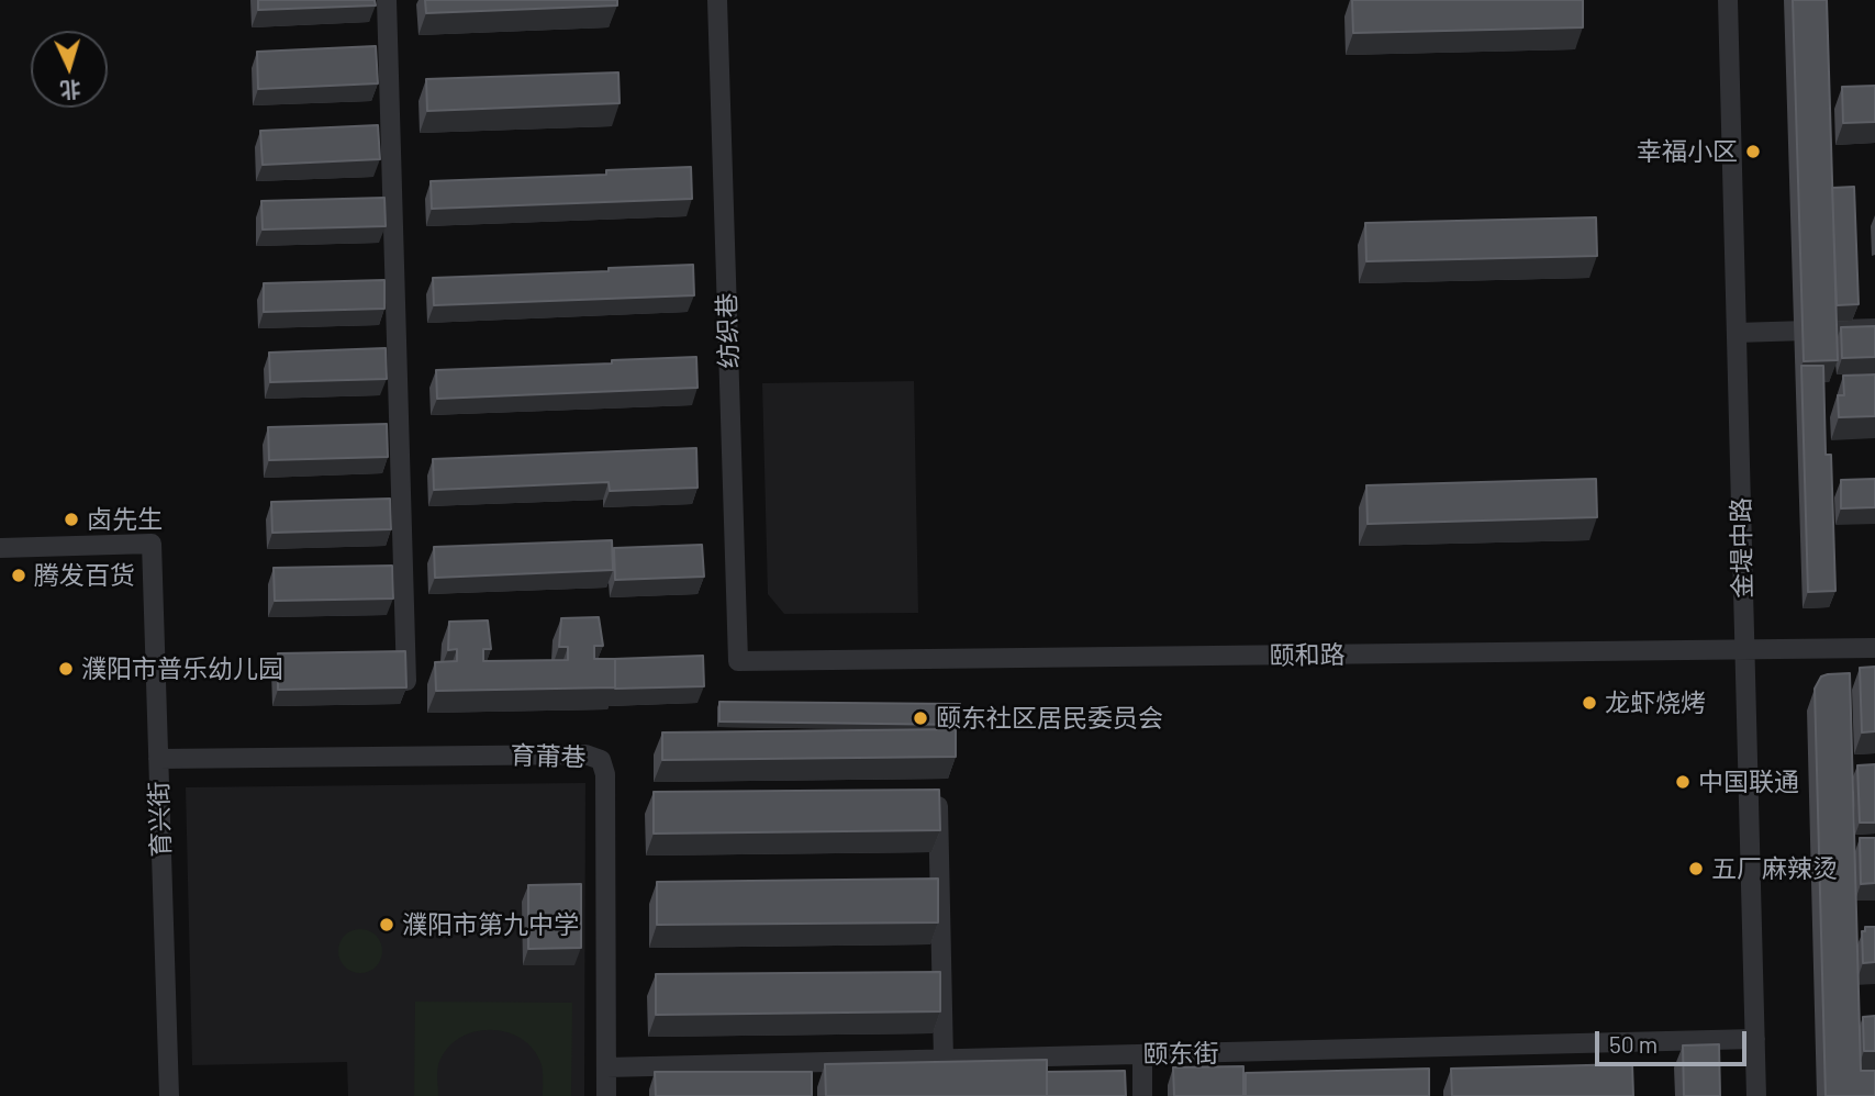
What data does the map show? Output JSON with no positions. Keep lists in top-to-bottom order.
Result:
{
  "streets": {
    "street": [
      "纺织巷",
      "金堤中路",
      "颐和路",
      "育莆巷",
      "育兴街",
      "颐东街"
    ]
  },
  "crossings": [
    ["纺织巷", "颐和路"],
    ["金堤中路", "颐和路"],
    ["金堤中路", "颐东街"],
    ["育莆巷", "育兴街"],
    ["育莆巷", "颐东街"]
  ],
  "places": [
    "幸福小区",
    "卤先生",
    "腾发百货",
    "濮阳市普乐幼儿园",
    "龙虾烧烤",
    "颐东社区居民委员会",
    "中国联通",
    "五厂麻辣烫",
    "濮阳市第九中学"
  ],
  "scale_bar": "50 m",
  "north": "bottom"
}
